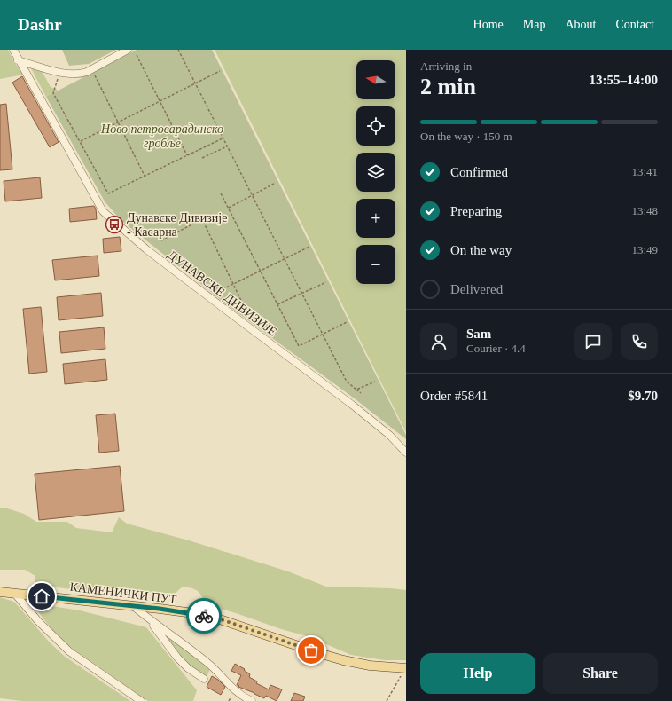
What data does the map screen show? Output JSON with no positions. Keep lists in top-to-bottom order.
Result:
{
  "streets": {
    "main road": ["КАМЕНИЧКИ ПУТ"],
    "street": ["ДУНАВСКЕ ДИВИЗИЈЕ"]
  },
  "parks": ["Ново петроварадинско гробље"],
  "places": {
    "bus stop": ["Дунавске Дивизије - Касарна"]
  },
  "north": "left",
  "page": {
    "header": "Dashr",
    "nav": [
      "Home",
      "Map",
      "About",
      "Contact"
    ],
    "heading": ["2 min", "Arriving in", "13:55–14:00"],
    "panel": [
      "Sam",
      "Courier · 4.4",
      "Order #5841",
      "$9.70"
    ],
    "map_buttons": ["+", "−"],
    "bar": "On the way · 150 m",
    "list": [
      ["Confirmed", "13:41"],
      ["Preparing", "13:48"],
      ["On the way", "13:49"],
      "Delivered"
    ],
    "buttons": ["Help", "Share"]
  }
}
